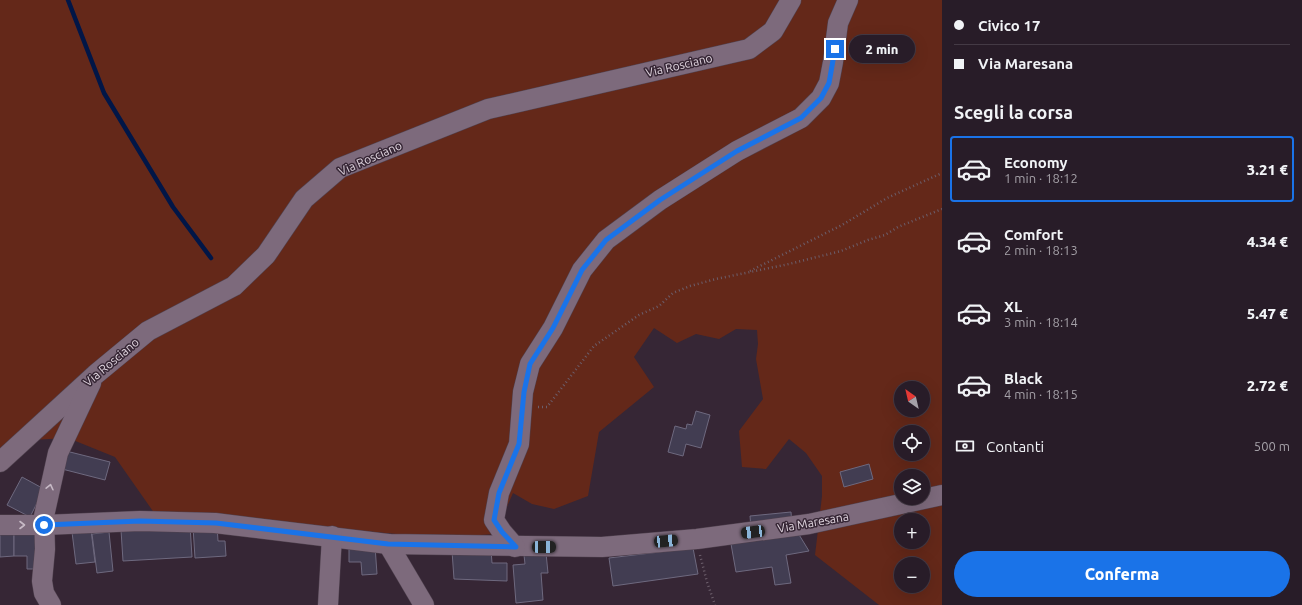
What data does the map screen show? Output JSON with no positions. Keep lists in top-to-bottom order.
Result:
{
  "streets": {
    "street": ["Via Rosciano", "Via Maresana"]
  },
  "north": "top left",
  "page": {
    "banner": ["Civico 17", "Via Maresana"],
    "bubble": "2 min",
    "heading": "Scegli la corsa",
    "list": [
      {
        "name": "Economy",
        "note": "1 min · 18:12",
        "value": "3.21 €"
      },
      {
        "name": "Comfort",
        "note": "2 min · 18:13",
        "value": "4.34 €"
      },
      {
        "name": "XL",
        "note": "3 min · 18:14",
        "value": "5.47 €"
      },
      {
        "name": "Black",
        "note": "4 min · 18:15",
        "value": "2.72 €"
      }
    ],
    "map_buttons": ["+", "−"],
    "pay": ["Contanti", "500 m"],
    "buttons": "Conferma"
  }
}
